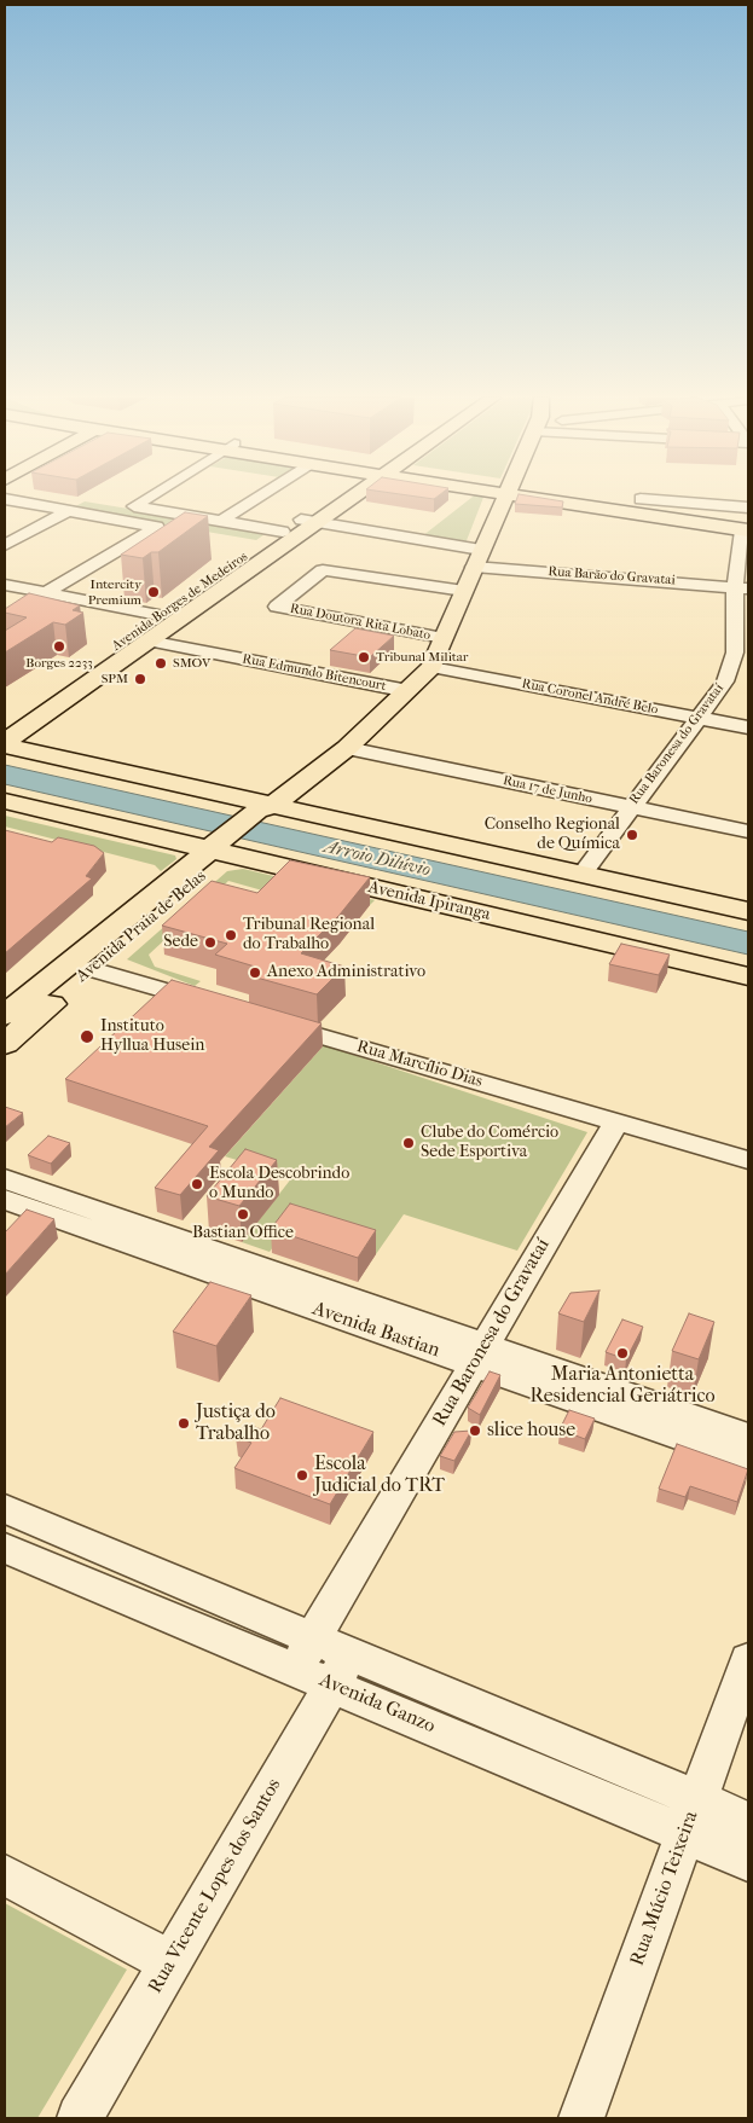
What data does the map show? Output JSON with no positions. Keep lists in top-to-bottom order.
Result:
{
  "streets": {
    "main road": ["Avenida Borges de Medeiros", "Avenida Ipiranga", "Avenida Praia de Belas"],
    "street": [
      "Rua Barão do Gravatai",
      "Rua Doutora Rita Lobato",
      "Rua Edmundo Bitencourt",
      "Rua Coronel André Belo",
      "Rua Baronesa do Gravataí",
      "Rua 17 de Junho",
      "Rua Marcílio Dias",
      "Avenida Bastian",
      "Avenida Ganzo",
      "Rua Vicente Lopes dos Santos",
      "Rua Múcio Teixeira"
    ]
  },
  "crossings": [
    ["Rua Barão do Gravatai", "Avenida Borges de Medeiros"],
    ["Rua Barão do Gravatai", "Rua Baronesa do Gravataí"],
    ["Rua Barão do Gravatai", "Avenida Praia de Belas"],
    ["Avenida Borges de Medeiros", "Rua Edmundo Bitencourt"],
    ["Rua Doutora Rita Lobato", "Avenida Praia de Belas"],
    ["Rua Edmundo Bitencourt", "Avenida Praia de Belas"],
    ["Rua Coronel André Belo", "Rua Baronesa do Gravataí"],
    ["Rua Coronel André Belo", "Avenida Praia de Belas"],
    ["Rua Baronesa do Gravataí", "Rua 17 de Junho"],
    ["Rua Baronesa do Gravataí", "Rua Marcílio Dias"],
    ["Rua Baronesa do Gravataí", "Avenida Bastian"],
    ["Rua Baronesa do Gravataí", "Avenida Ganzo"],
    ["Rua Baronesa do Gravataí", "Rua Vicente Lopes dos Santos"],
    ["Rua 17 de Junho", "Avenida Praia de Belas"],
    ["Avenida Ipiranga", "Avenida Praia de Belas"],
    ["Avenida Ganzo", "Rua Vicente Lopes dos Santos"],
    ["Avenida Ganzo", "Rua Múcio Teixeira"]
  ],
  "water": ["Arroio Dilúvio"],
  "places": [
    "Intercity Premium",
    "Borges 2233",
    "Tribunal Militar",
    "SMOV",
    "SPM",
    "Conselho Regional de Química",
    "Tribunal Regional do Trabalho",
    "Sede",
    "Anexo Administrativo",
    "Instituto Hyllua Husein",
    "Clube do Comércio Sede Esportiva",
    "Escola Descobrindo o Mundo",
    "Bastian Office",
    "Maria Antonietta Residencial Geriátrico",
    "Justiça do Trabalho",
    "slice house",
    "Escola Judicial do TRT"
  ]
}
